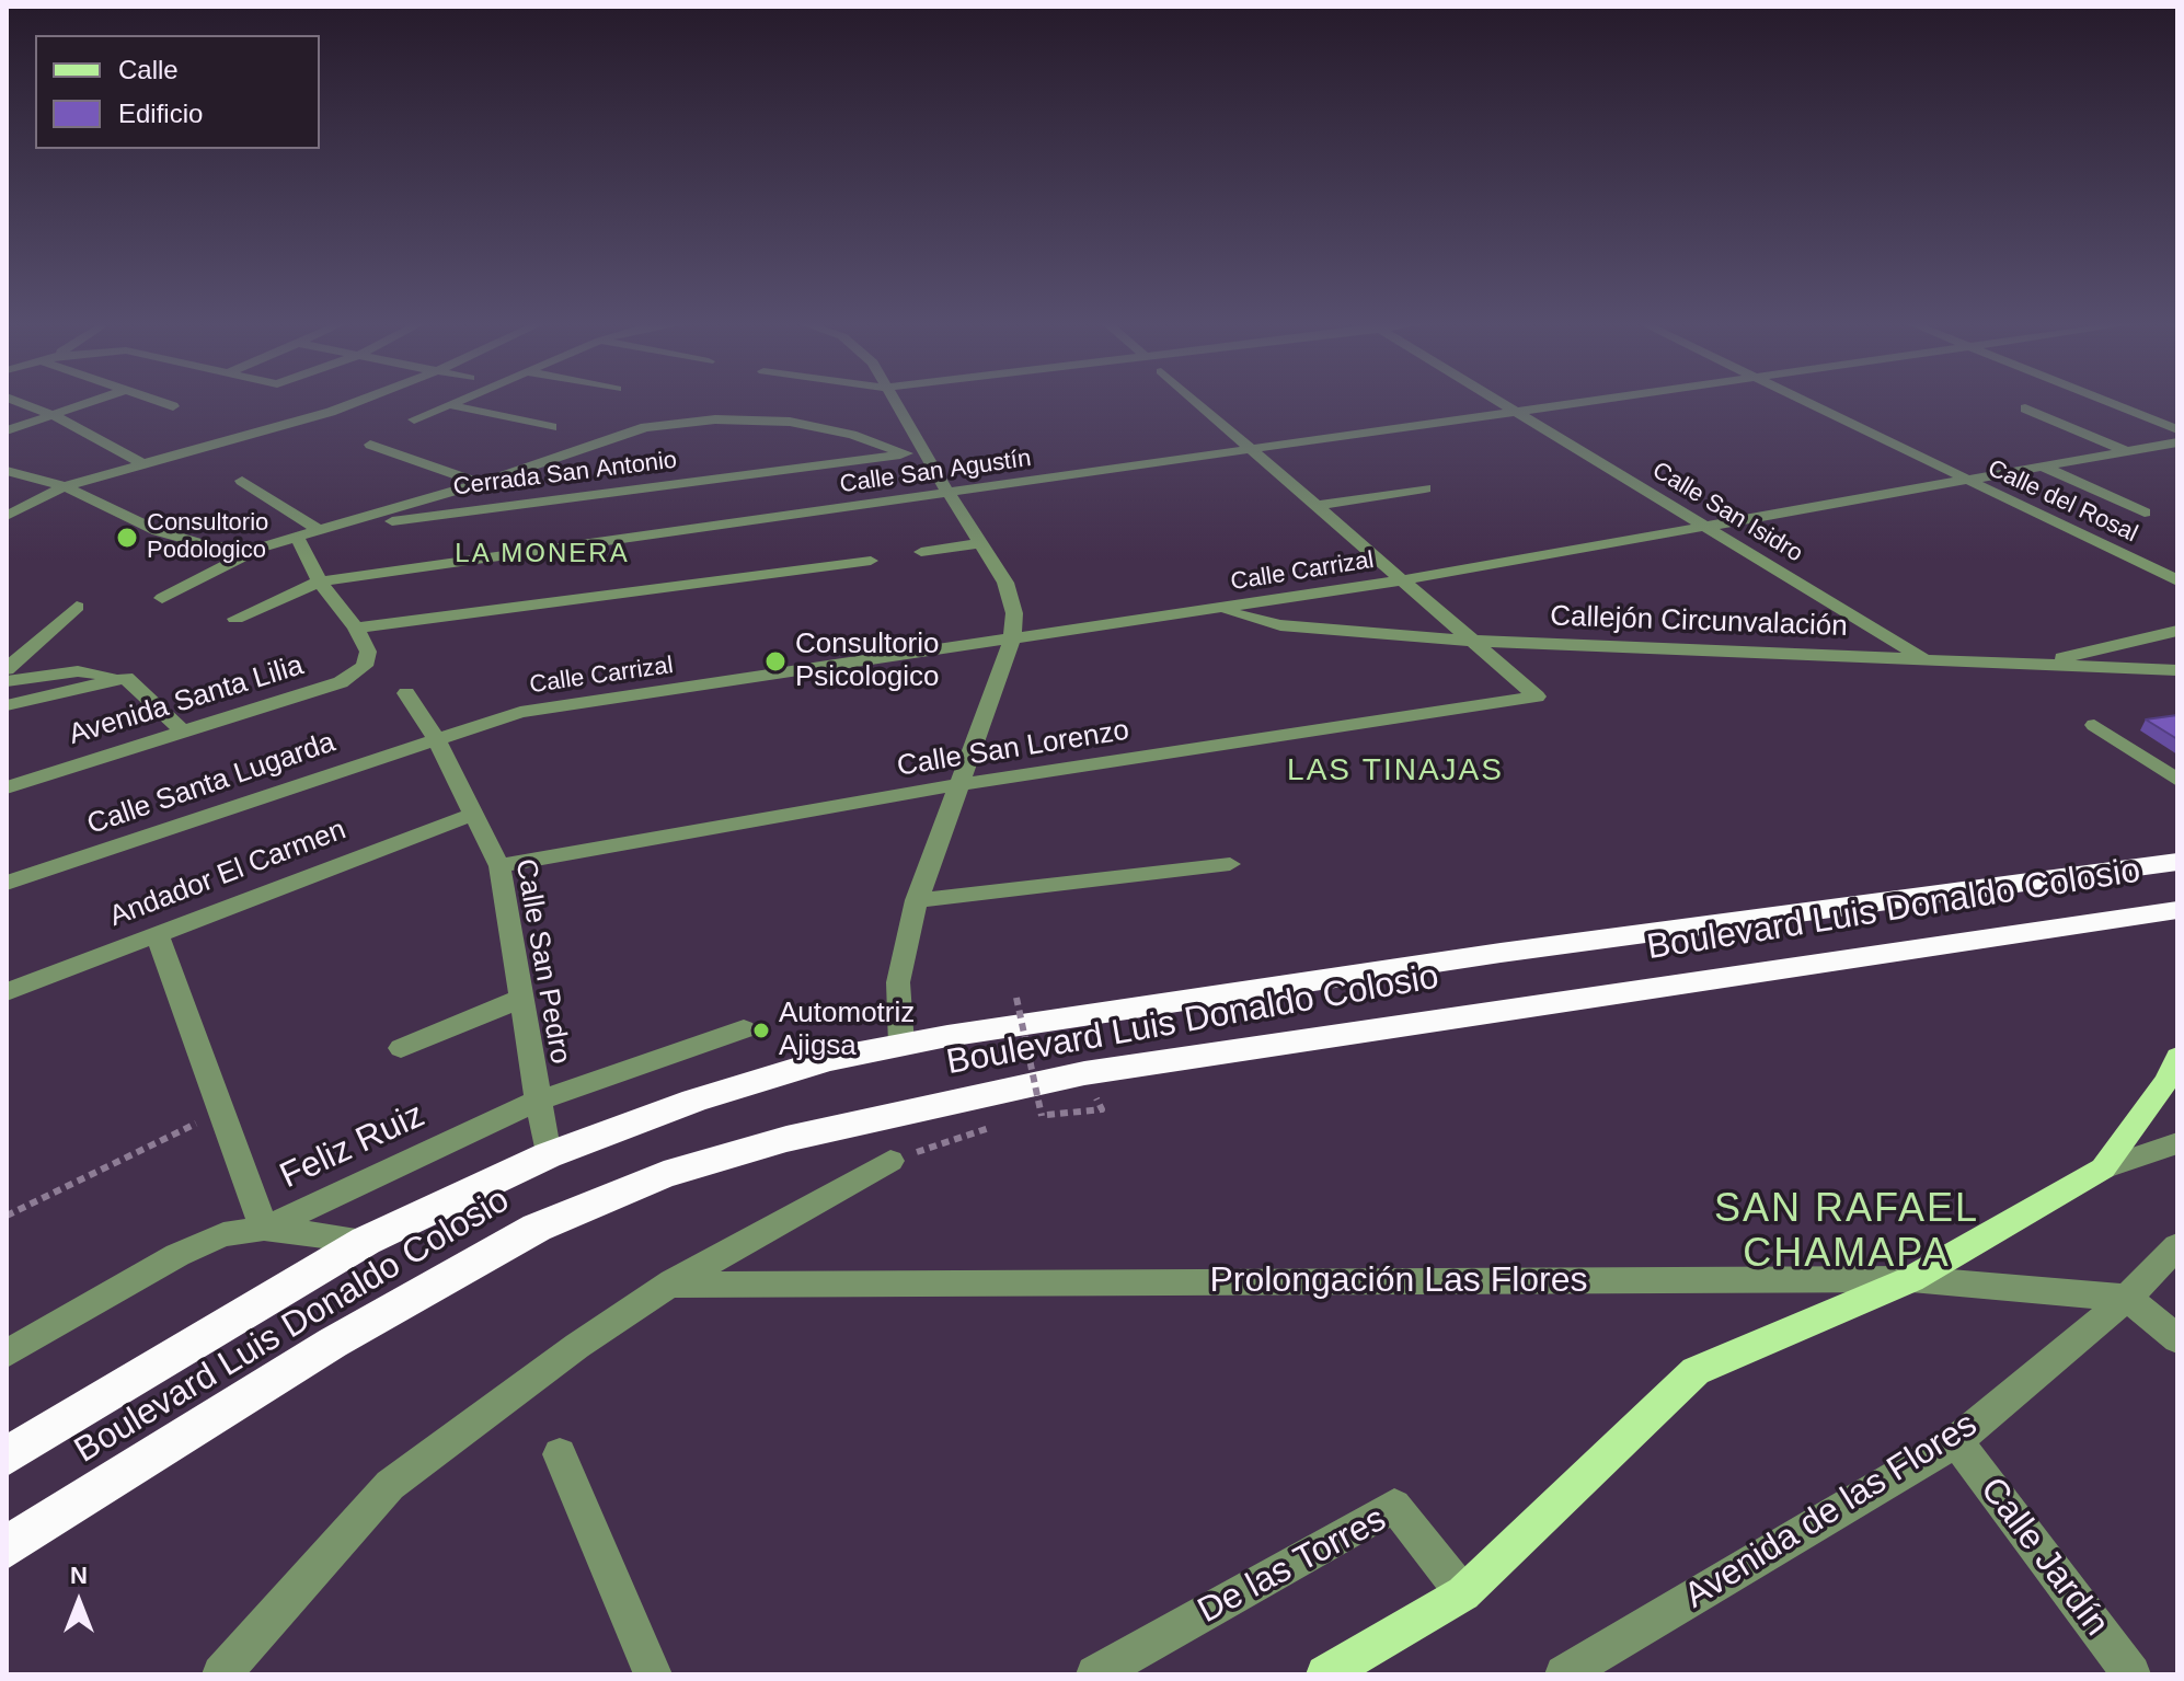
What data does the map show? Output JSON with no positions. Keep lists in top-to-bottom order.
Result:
{
  "streets": {
    "highway": ["Boulevard Luis Donaldo Colosio"],
    "street": [
      "Calle San Agustín",
      "Cerrada San Antonio",
      "Calle del Rosal",
      "Calle San Isidro",
      "Calle Carrizal",
      "Callejón Circunvalación",
      "Avenida Santa Lilia",
      "Calle San Lorenzo",
      "Calle Santa Lugarda",
      "Andador El Carmen",
      "Calle San Pedro",
      "Feliz Ruiz",
      "Prolongación Las Flores",
      "Avenida de las Flores",
      "Calle Jardín",
      "De las Torres"
    ]
  },
  "crossings": [
    ["Calle San Agustín", "Calle San Isidro"],
    ["Calle del Rosal", "Calle Carrizal"],
    ["Calle San Isidro", "Calle Carrizal"],
    ["Calle San Isidro", "Callejón Circunvalación"],
    ["Calle Carrizal", "Callejón Circunvalación"],
    ["Calle Carrizal", "Calle Santa Lugarda"],
    ["Calle Carrizal", "Calle San Pedro"],
    ["Callejón Circunvalación", "Calle San Lorenzo"],
    ["Calle San Lorenzo", "Calle San Pedro"],
    ["Calle Santa Lugarda", "Calle San Pedro"],
    ["Andador El Carmen", "Calle San Pedro"],
    ["Boulevard Luis Donaldo Colosio", "Calle San Pedro"],
    ["Calle San Pedro", "Feliz Ruiz"],
    ["Prolongación Las Flores", "Avenida de las Flores"],
    ["Avenida de las Flores", "Calle Jardín"]
  ],
  "districts": ["LA MONERA", "LAS TINAJAS", "SAN RAFAEL CHAMAPA"],
  "places": ["Consultorio Podologico", "Consultorio Psicologico", "Automotriz Ajigsa"],
  "legend": ["Calle", "Edificio"],
  "north": "top"
}
